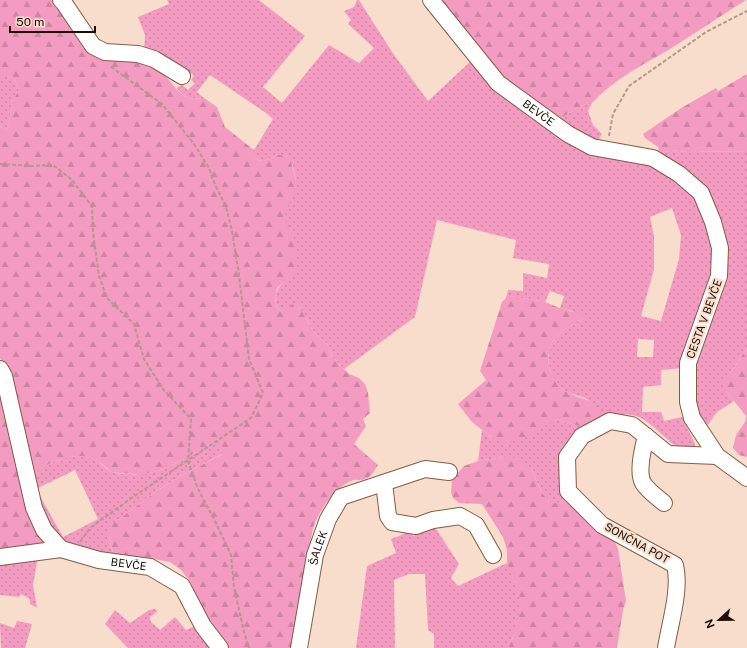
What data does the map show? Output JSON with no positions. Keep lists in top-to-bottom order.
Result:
{
  "streets": {
    "street": [
      "BEVČE",
      "CESTA V BEVČE",
      "SONČNA POT",
      "ŠALEK"
    ]
  },
  "crossings": [
    ["BEVČE", "CESTA V BEVČE"],
    ["CESTA V BEVČE", "SONČNA POT"]
  ],
  "scale_bar": "50 m",
  "north": "left"
}
